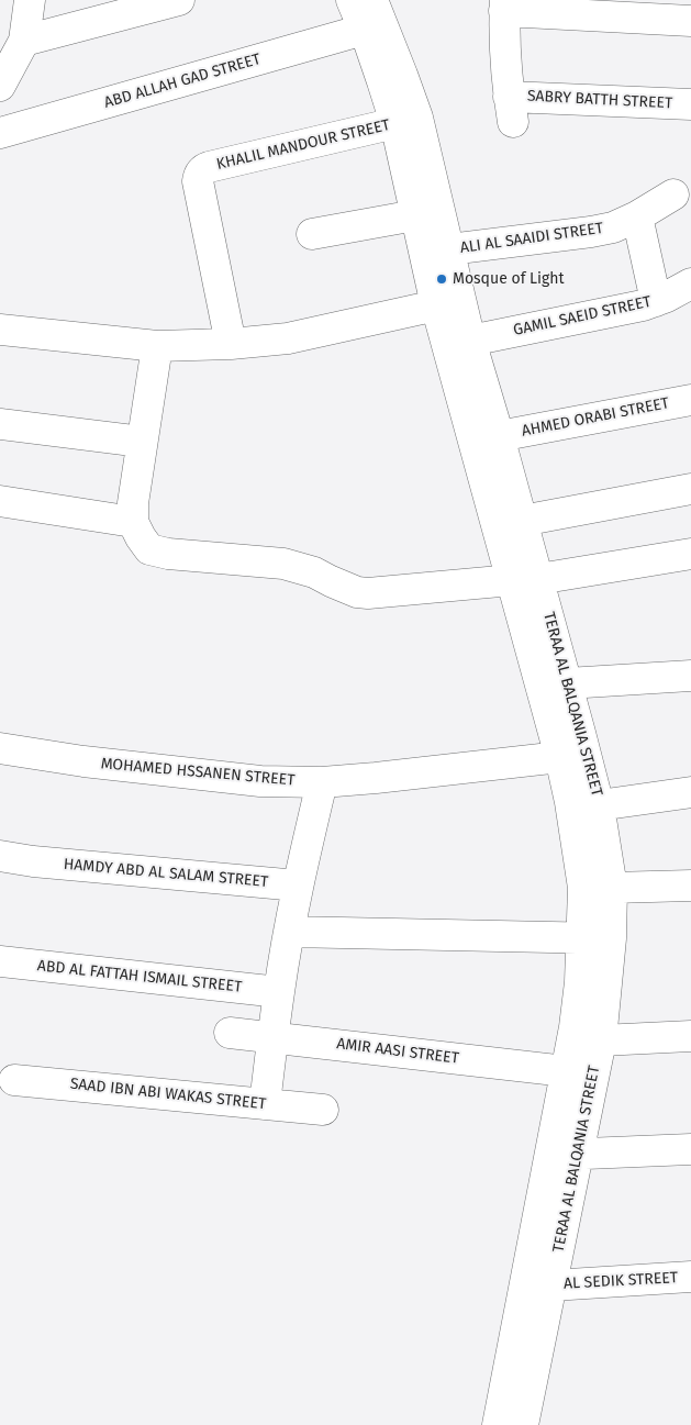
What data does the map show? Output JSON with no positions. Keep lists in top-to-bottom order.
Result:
{
  "streets": {
    "street": [
      "ABD ALLAH GAD STREET",
      "SABRY BATTH STREET",
      "KHALIL MANDOUR STREET",
      "ALI AL SAAIDI STREET",
      "GAMIL SAEID STREET",
      "AHMED ORABI STREET",
      "TERAA AL BALQANIA STREET",
      "MOHAMED HSSANEN STREET",
      "HAMDY ABD AL SALAM STREET",
      "ABD AL FATTAH ISMAIL STREET",
      "AMIR AASI STREET",
      "SAAD IBN ABI WAKAS STREET",
      "AL SEDIK STREET"
    ]
  },
  "crossings": [
    ["ABD ALLAH GAD STREET", "TERAA AL BALQANIA STREET"],
    ["KHALIL MANDOUR STREET", "TERAA AL BALQANIA STREET"],
    ["ALI AL SAAIDI STREET", "TERAA AL BALQANIA STREET"],
    ["GAMIL SAEID STREET", "TERAA AL BALQANIA STREET"],
    ["AHMED ORABI STREET", "TERAA AL BALQANIA STREET"],
    ["TERAA AL BALQANIA STREET", "MOHAMED HSSANEN STREET"],
    ["TERAA AL BALQANIA STREET", "AMIR AASI STREET"],
    ["TERAA AL BALQANIA STREET", "AL SEDIK STREET"]
  ],
  "places": ["Mosque of Light"]
}
